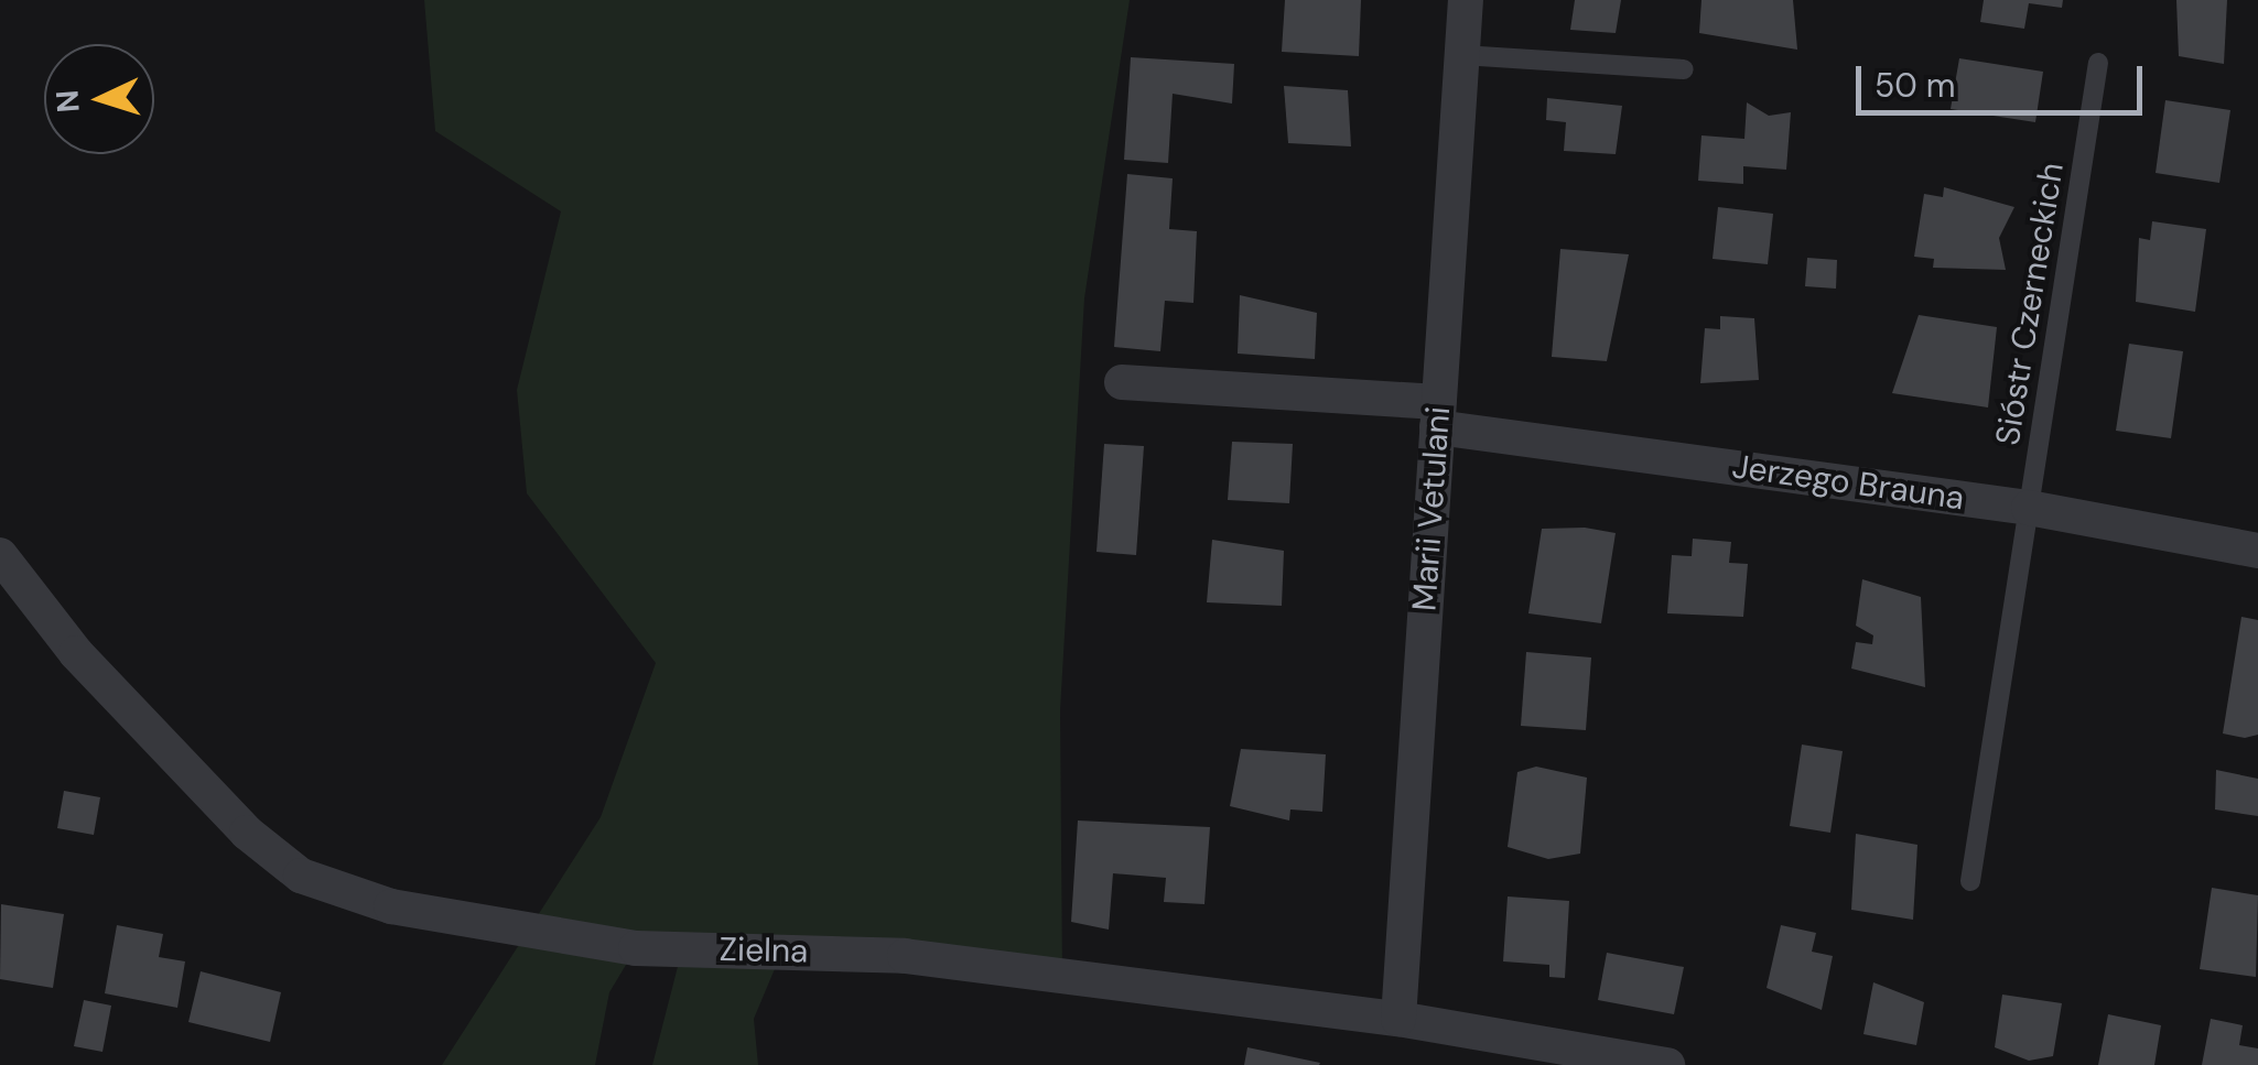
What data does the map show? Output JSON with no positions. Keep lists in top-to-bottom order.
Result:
{
  "streets": {
    "street": ["Jerzego Brauna", "Marii Vetulani", "Zielna"],
    "lane": ["Sióstr Czerneckich"]
  },
  "crossings": [
    ["Sióstr Czerneckich", "Jerzego Brauna"],
    ["Jerzego Brauna", "Marii Vetulani"],
    ["Marii Vetulani", "Zielna"]
  ],
  "scale_bar": "50 m",
  "north": "left"
}
